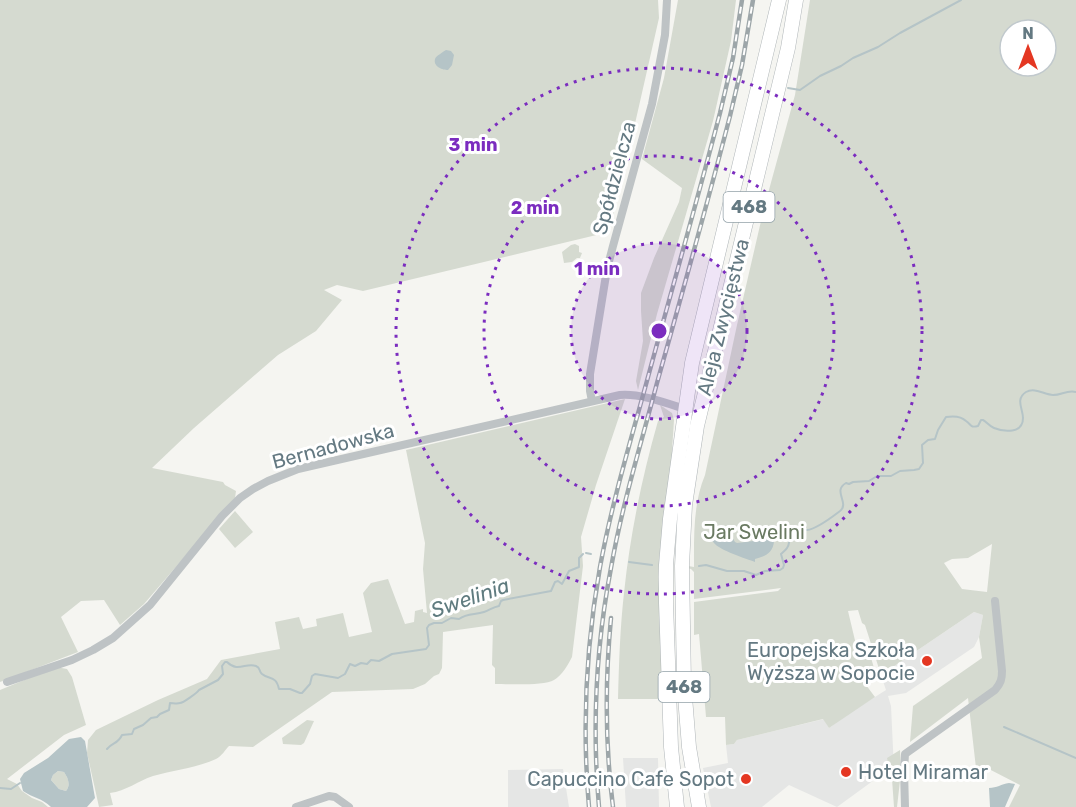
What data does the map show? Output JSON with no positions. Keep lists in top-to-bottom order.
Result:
{
  "streets": {
    "main road": ["468", "Aleja Zwycięstwa"],
    "street": ["Spółdzielcza", "Bernadowska"]
  },
  "crossings": [
    ["Spółdzielcza", "Bernadowska"],
    ["Aleja Zwycięstwa", "Bernadowska"]
  ],
  "water": ["Swelinia"],
  "parks": ["Jar Swelini"],
  "places": ["Europejska Szkoła Wyższa w Sopocie", "Hotel Miramar", "Capuccino Cafe Sopot"],
  "north": "top",
  "rings": ["3 min", "2 min", "1 min"]
}
